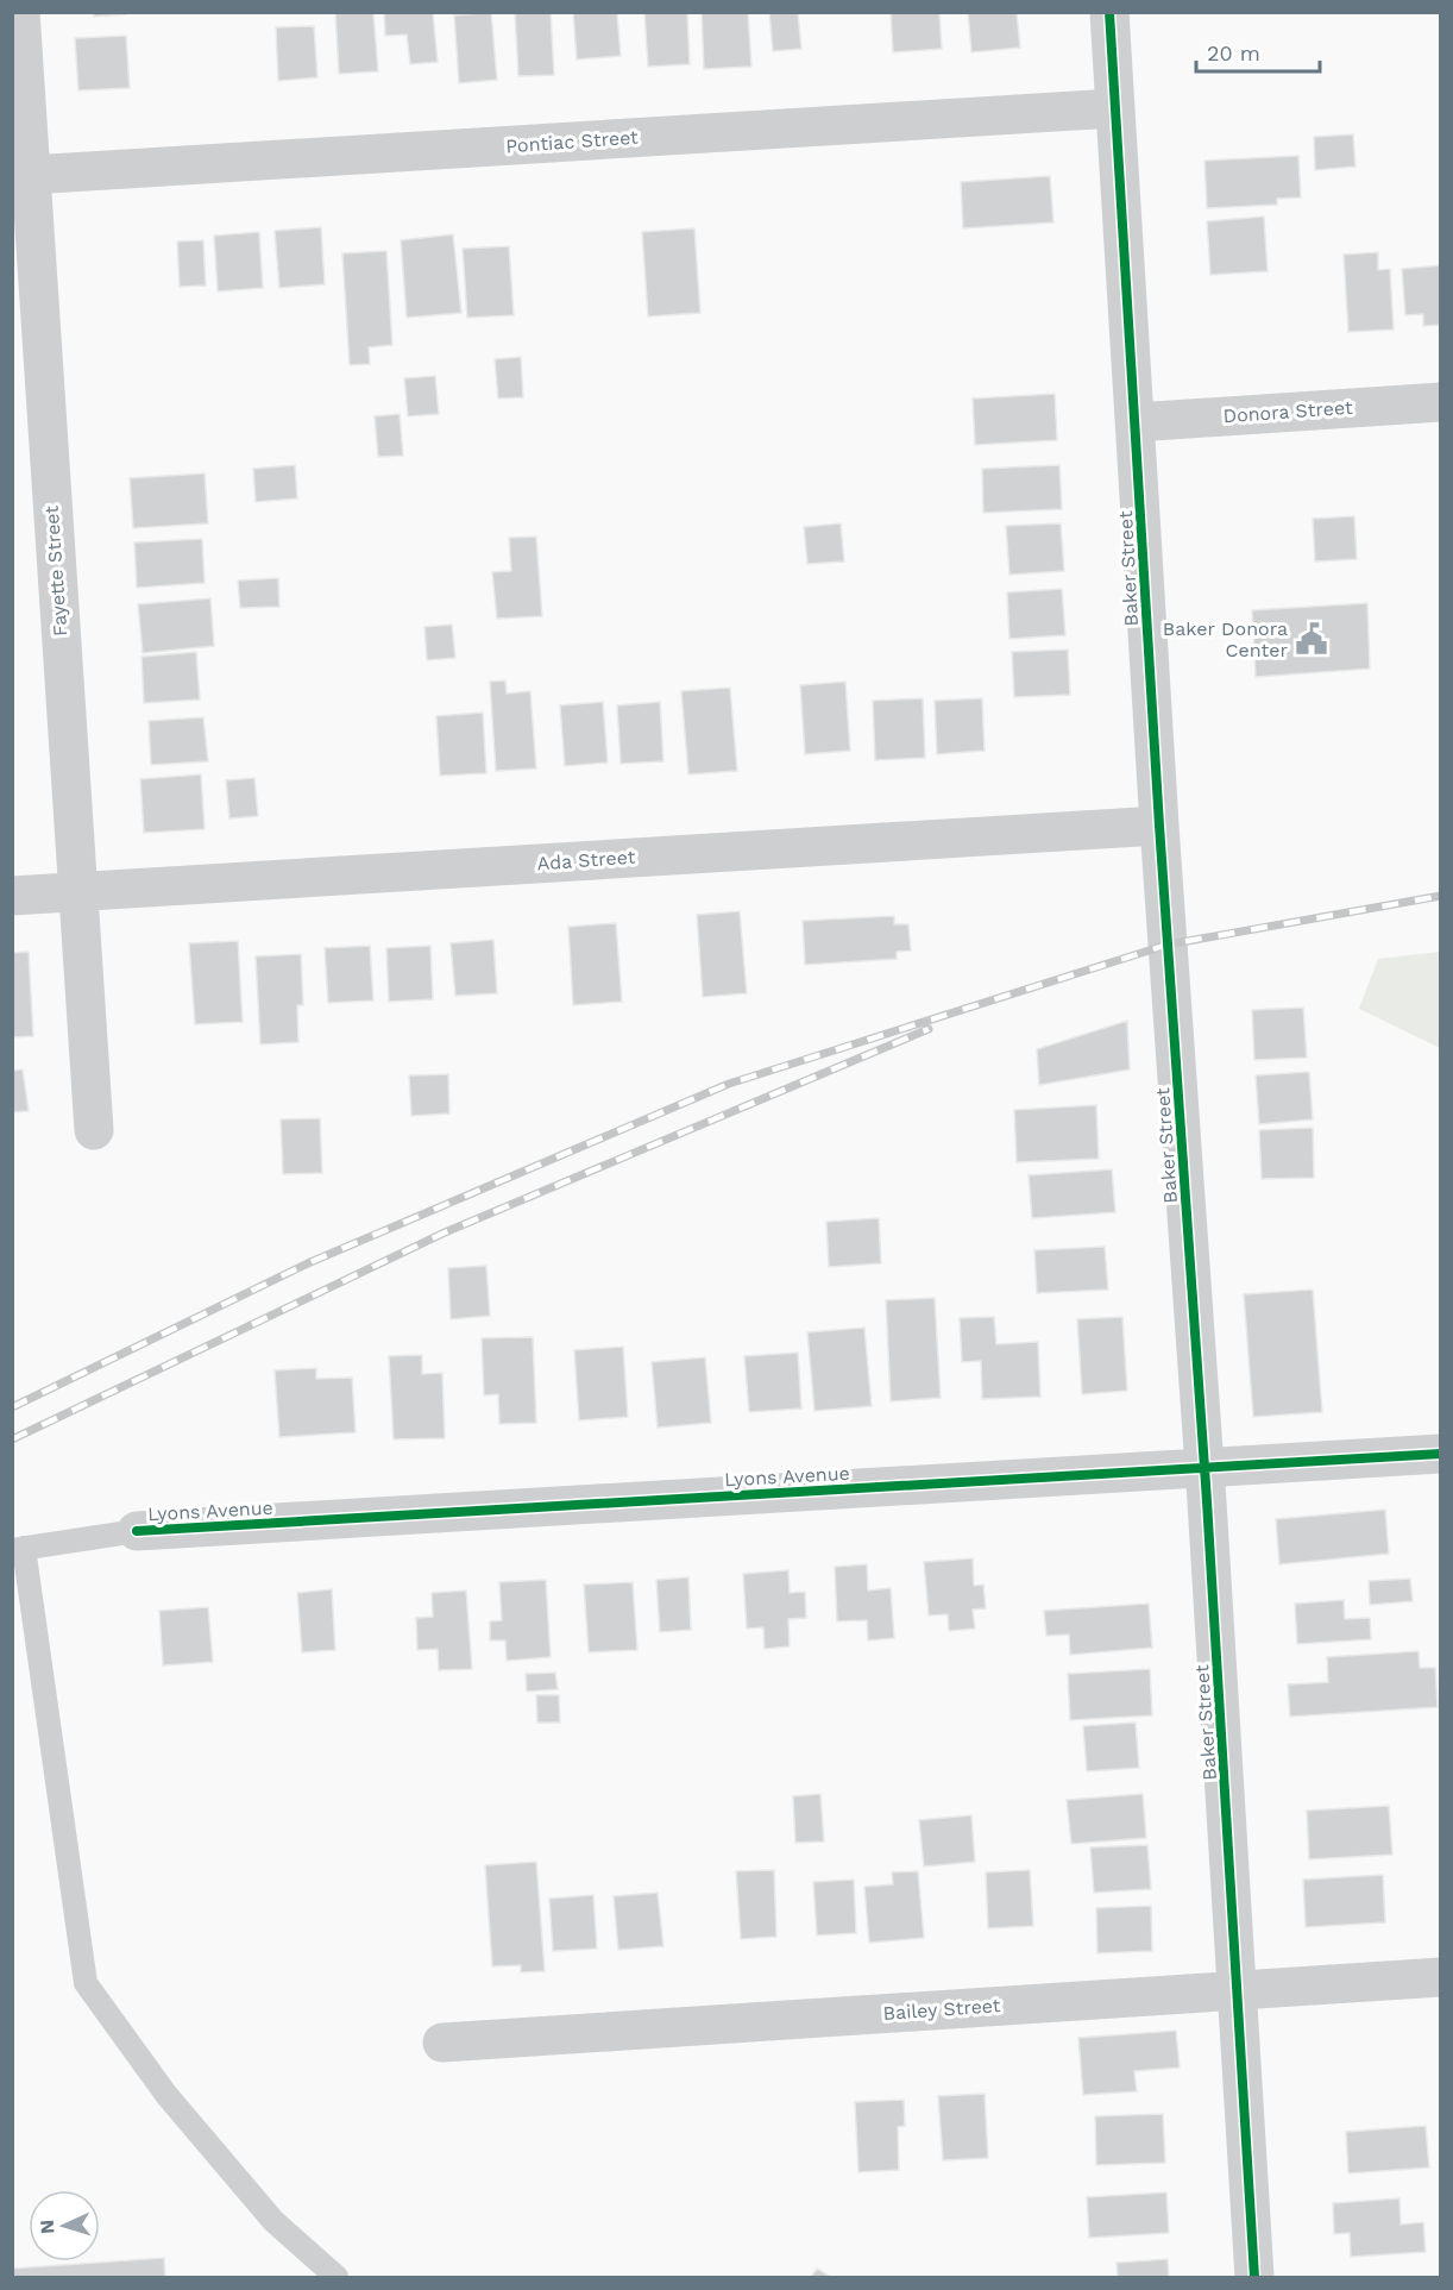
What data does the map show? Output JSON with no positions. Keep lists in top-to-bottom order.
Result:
{
  "streets": {
    "street": [
      "Pontiac Street",
      "Donora Street",
      "Baker Street",
      "Fayette Street",
      "Ada Street",
      "Lyons Avenue",
      "Bailey Street"
    ]
  },
  "crossings": [
    ["Pontiac Street", "Baker Street"],
    ["Pontiac Street", "Fayette Street"],
    ["Donora Street", "Baker Street"],
    ["Baker Street", "Ada Street"],
    ["Baker Street", "Lyons Avenue"],
    ["Baker Street", "Bailey Street"],
    ["Fayette Street", "Ada Street"]
  ],
  "places": {
    "public building": ["Baker Donora Center"]
  },
  "scale_bar": "20 m",
  "north": "left"
}
